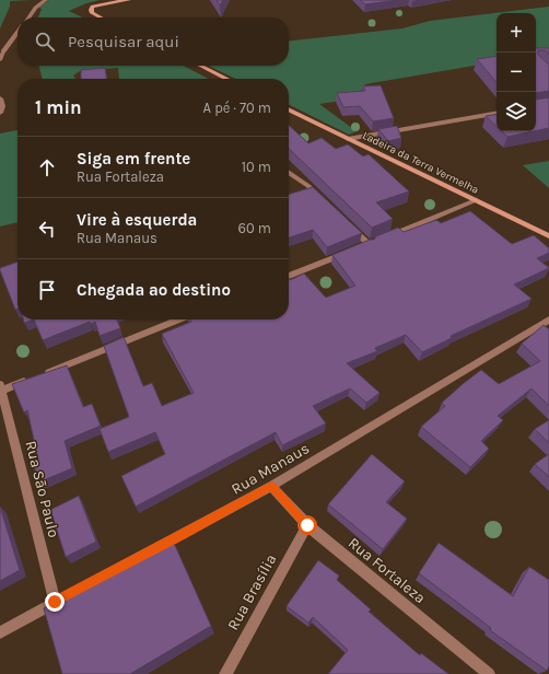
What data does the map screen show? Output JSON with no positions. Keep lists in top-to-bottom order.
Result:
{
  "streets": {
    "main road": ["Ladeira da Terra Vermelha"],
    "street": [
      "Rua Manaus",
      "Rua São Paulo",
      "Rua Fortaleza",
      "Rua Brasília"
    ]
  },
  "crossings": [
    ["Rua Manaus", "Rua São Paulo"],
    ["Rua Manaus", "Rua Fortaleza"],
    ["Rua Fortaleza", "Rua Brasília"]
  ],
  "page": {
    "map_buttons": ["+", "−"],
    "search": "Pesquisar aqui",
    "heading": ["1 min", "A pé · 70 m"],
    "list": [
      ["Siga em frente", "Rua Fortaleza", "10 m"],
      ["Vire à esquerda", "Rua Manaus", "60 m"],
      "Chegada ao destino"
    ]
  }
}
